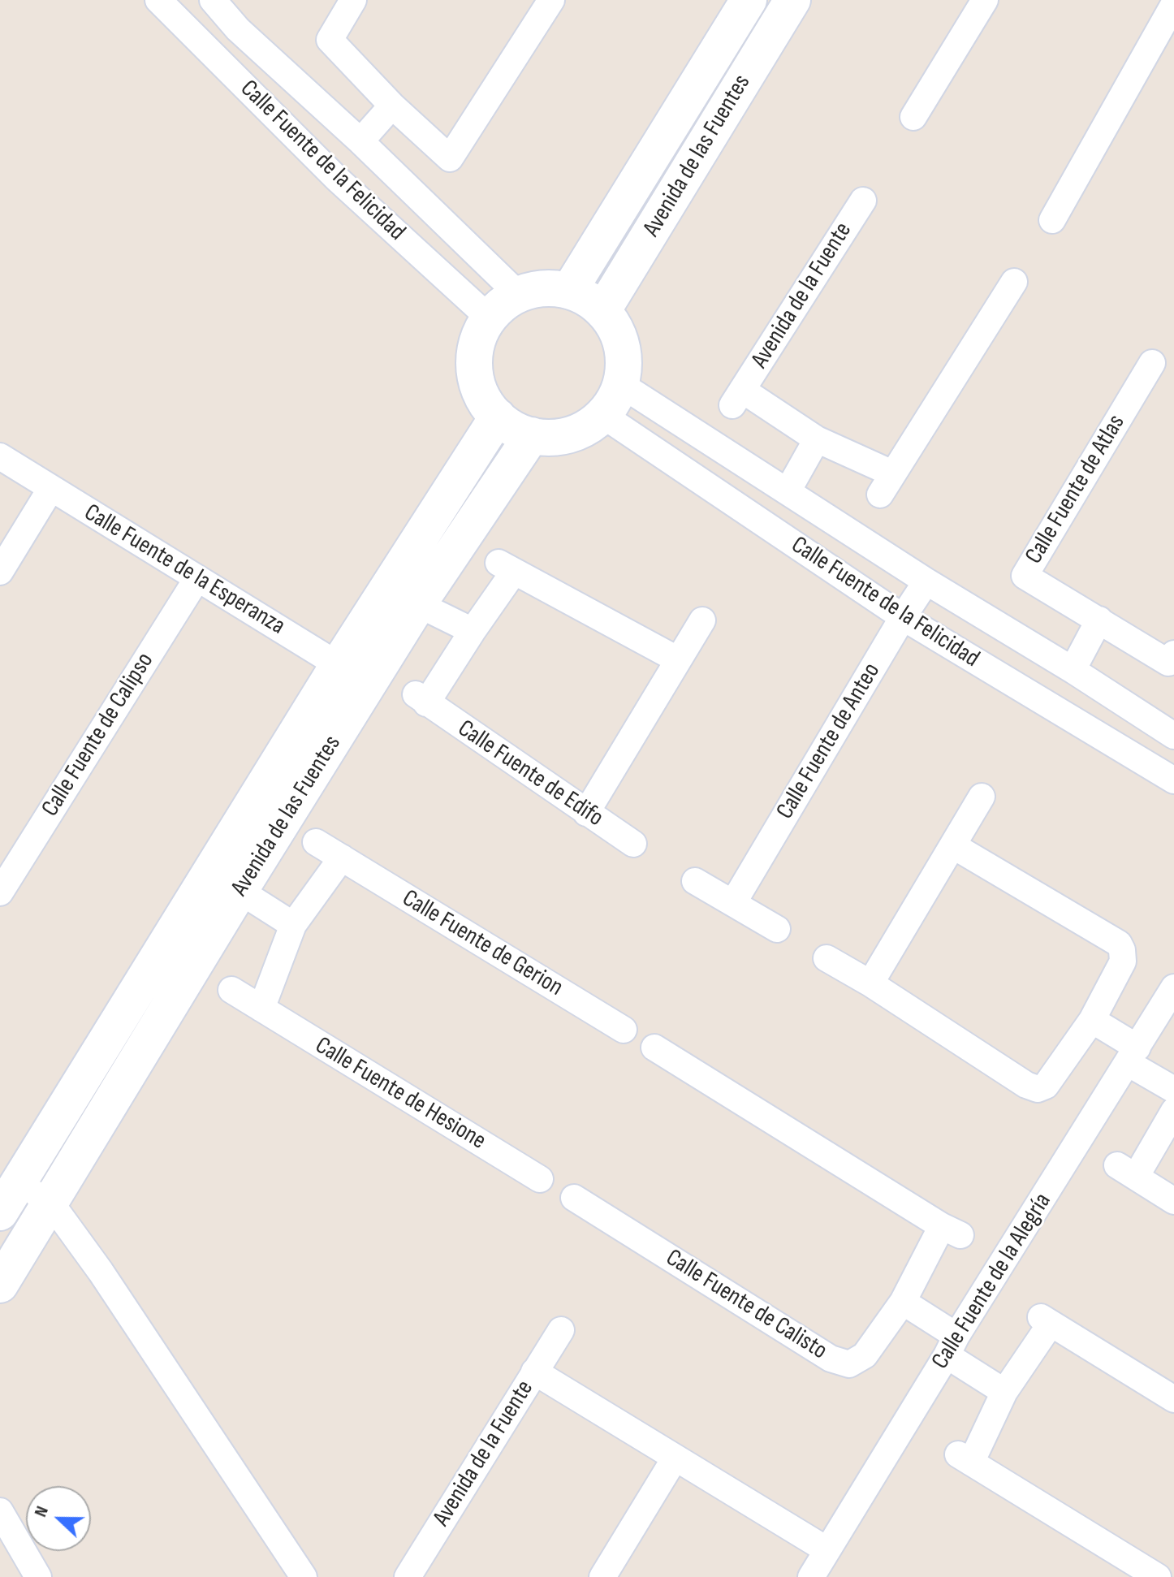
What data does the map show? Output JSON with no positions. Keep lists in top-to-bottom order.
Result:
{
  "streets": {
    "street": [
      "Avenida de las Fuentes",
      "Calle Fuente de la Felicidad",
      "Avenida de la Fuente",
      "Calle Fuente de Atlas",
      "Calle Fuente de la Esperanza",
      "Calle Fuente de Calipso",
      "Calle Fuente de Anteo",
      "Calle Fuente de Edifo",
      "Calle Fuente de Gerion",
      "Calle Fuente de Hesione",
      "Calle Fuente de la Alegría",
      "Calle Fuente de Calisto"
    ]
  },
  "crossings": [
    ["Avenida de las Fuentes", "Calle Fuente de la Felicidad"],
    ["Avenida de las Fuentes", "Calle Fuente de la Esperanza"],
    ["Calle Fuente de la Felicidad", "Calle Fuente de Anteo"],
    ["Calle Fuente de la Esperanza", "Calle Fuente de Calipso"]
  ],
  "north": "left"
}
